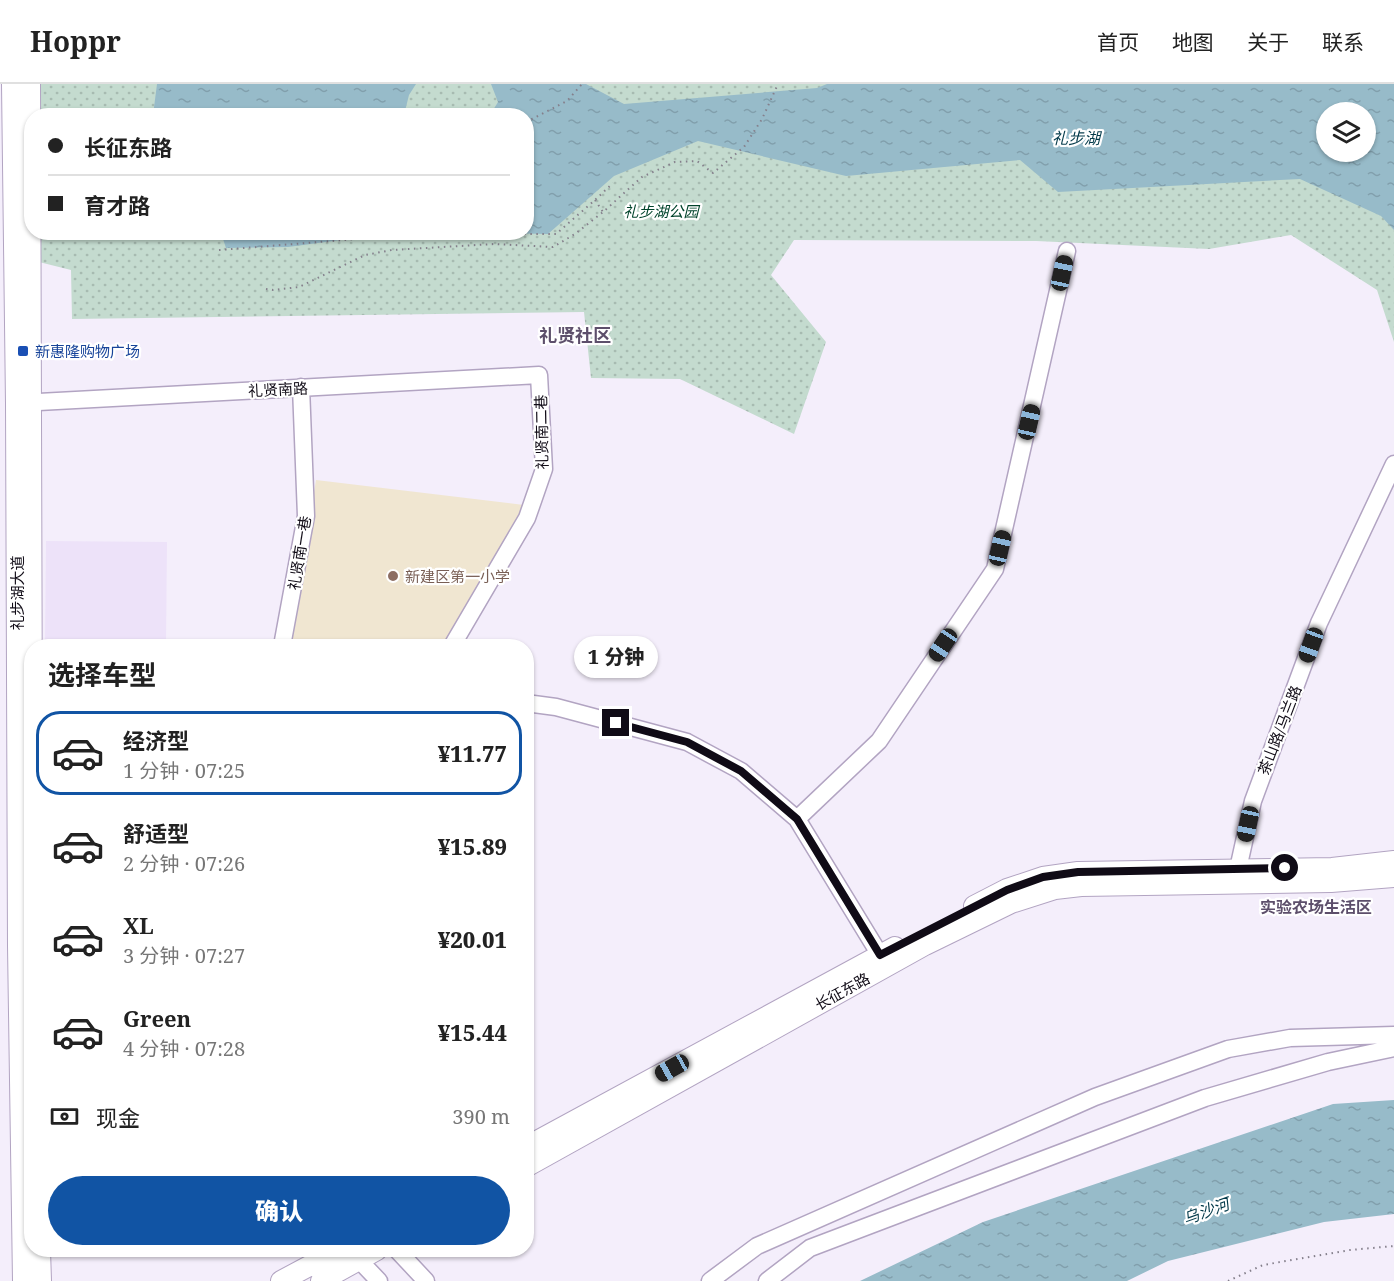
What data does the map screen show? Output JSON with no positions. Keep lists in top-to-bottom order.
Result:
{
  "streets": {
    "main road": ["礼步湖大道", "长征东路"],
    "street": [
      "礼贤南路",
      "礼贤南二巷",
      "礼贤南一巷",
      "茶山路/马兰路"
    ]
  },
  "crossings": [
    ["礼贤南路", "礼贤南二巷"],
    ["礼贤南路", "礼贤南一巷"],
    ["礼贤南路", "礼步湖大道"],
    ["茶山路/马兰路", "长征东路"]
  ],
  "districts": ["礼贤社区", "实验农场生活区"],
  "water": ["礼步湖", "乌沙河"],
  "parks": ["礼步湖公园"],
  "places": {
    "transit": ["新惠隆购物广场"],
    "other": ["新建区第一小学"]
  },
  "page": {
    "header": "Hoppr",
    "nav": [
      "首页",
      "地图",
      "关于",
      "联系"
    ],
    "banner": ["长征东路", "育才路"],
    "bubble": "1 分钟",
    "heading": "选择车型",
    "list": [
      {
        "name": "经济型",
        "note": "1 分钟 · 07:25",
        "value": "¥11.77"
      },
      {
        "name": "舒适型",
        "note": "2 分钟 · 07:26",
        "value": "¥15.89"
      },
      {
        "name": "XL",
        "note": "3 分钟 · 07:27",
        "value": "¥20.01"
      },
      {
        "name": "Green",
        "note": "4 分钟 · 07:28",
        "value": "¥15.44"
      }
    ],
    "pay": ["现金", "390 m"],
    "buttons": "确认"
  }
}
